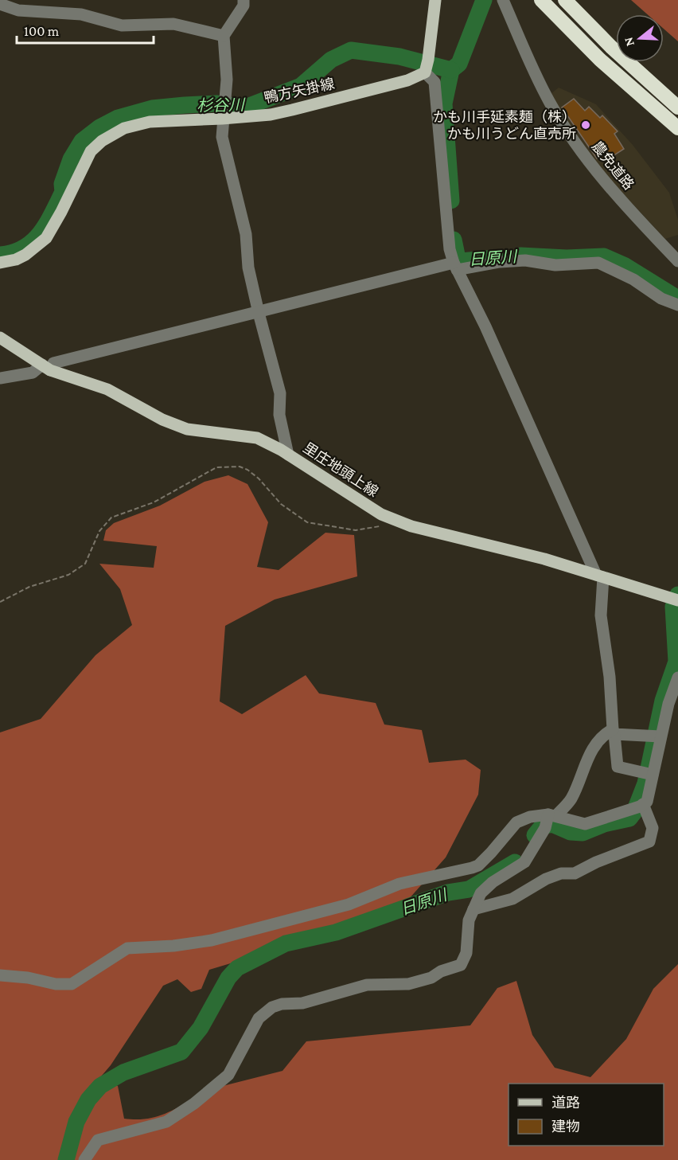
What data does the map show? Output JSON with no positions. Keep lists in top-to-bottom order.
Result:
{
  "streets": {
    "main road": ["鴨方矢掛線", "里庄地頭上線"],
    "street": ["農免道路"]
  },
  "water": ["杉谷川", "日原川"],
  "places": ["かも川手延素麺（株） かも川うどん直売所"],
  "legend": ["道路", "建物"],
  "scale_bar": "100 m",
  "north": "left"
}
